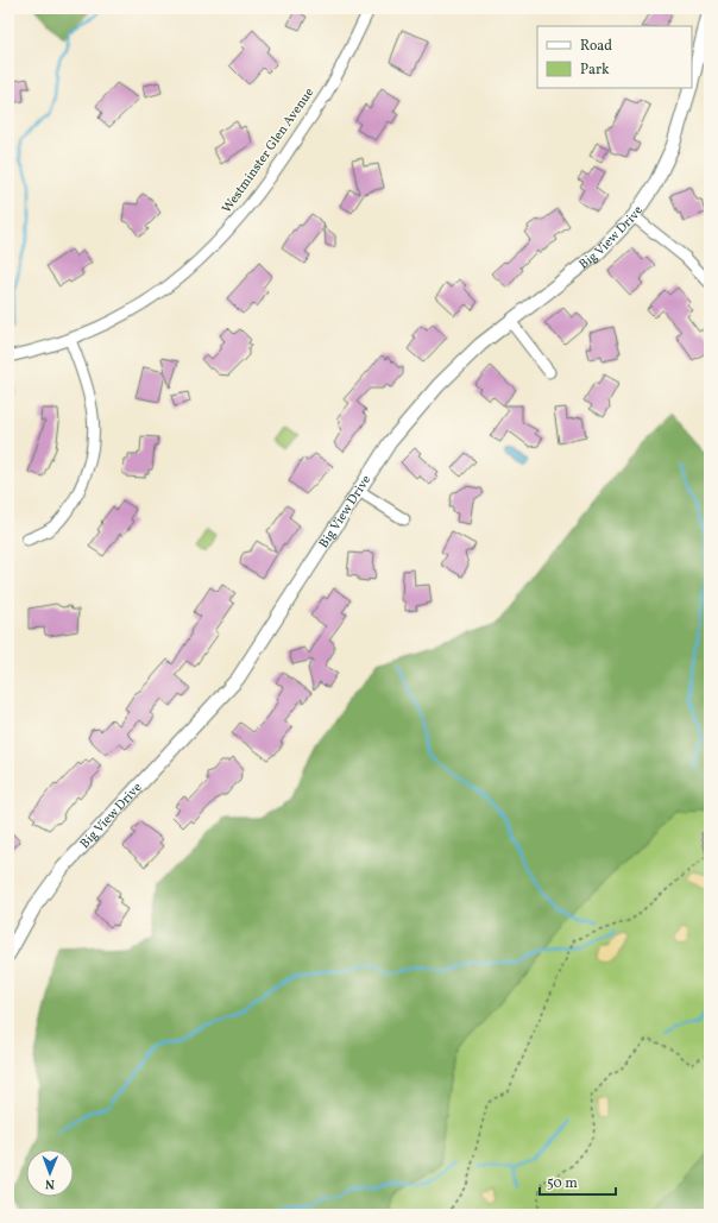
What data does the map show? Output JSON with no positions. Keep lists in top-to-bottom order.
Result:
{
  "streets": {
    "street": ["Westminster Glen Avenue", "Big View Drive"]
  },
  "legend": ["Road", "Park"],
  "scale_bar": "50 m",
  "north": "bottom"
}
